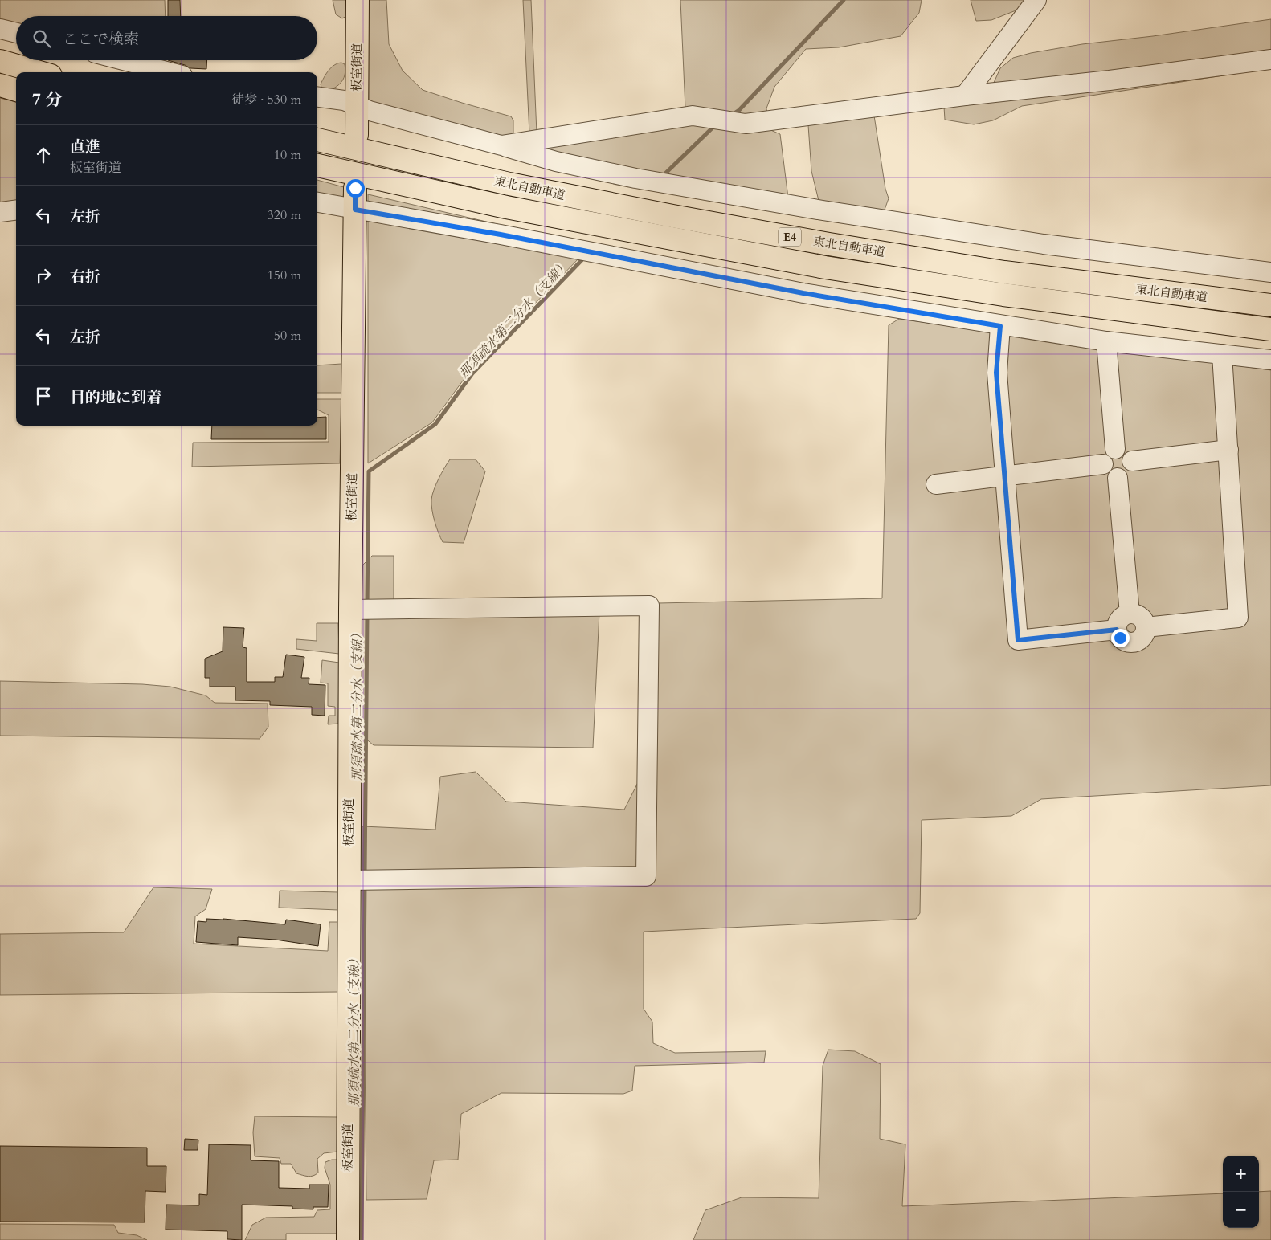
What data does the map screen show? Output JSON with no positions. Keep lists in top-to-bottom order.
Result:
{
  "streets": {
    "main road": ["板室街道", "東北自動車道", "E4"]
  },
  "water": ["那須疏水第二分水（支線）"],
  "page": {
    "search": "ここで検索",
    "heading": ["7 分", "徒歩 · 530 m"],
    "list": [
      ["直進", "板室街道", "10 m"],
      ["左折", "320 m"],
      ["右折", "150 m"],
      ["左折", "50 m"],
      "目的地に到着"
    ],
    "map_buttons": ["+", "−"]
  }
}
